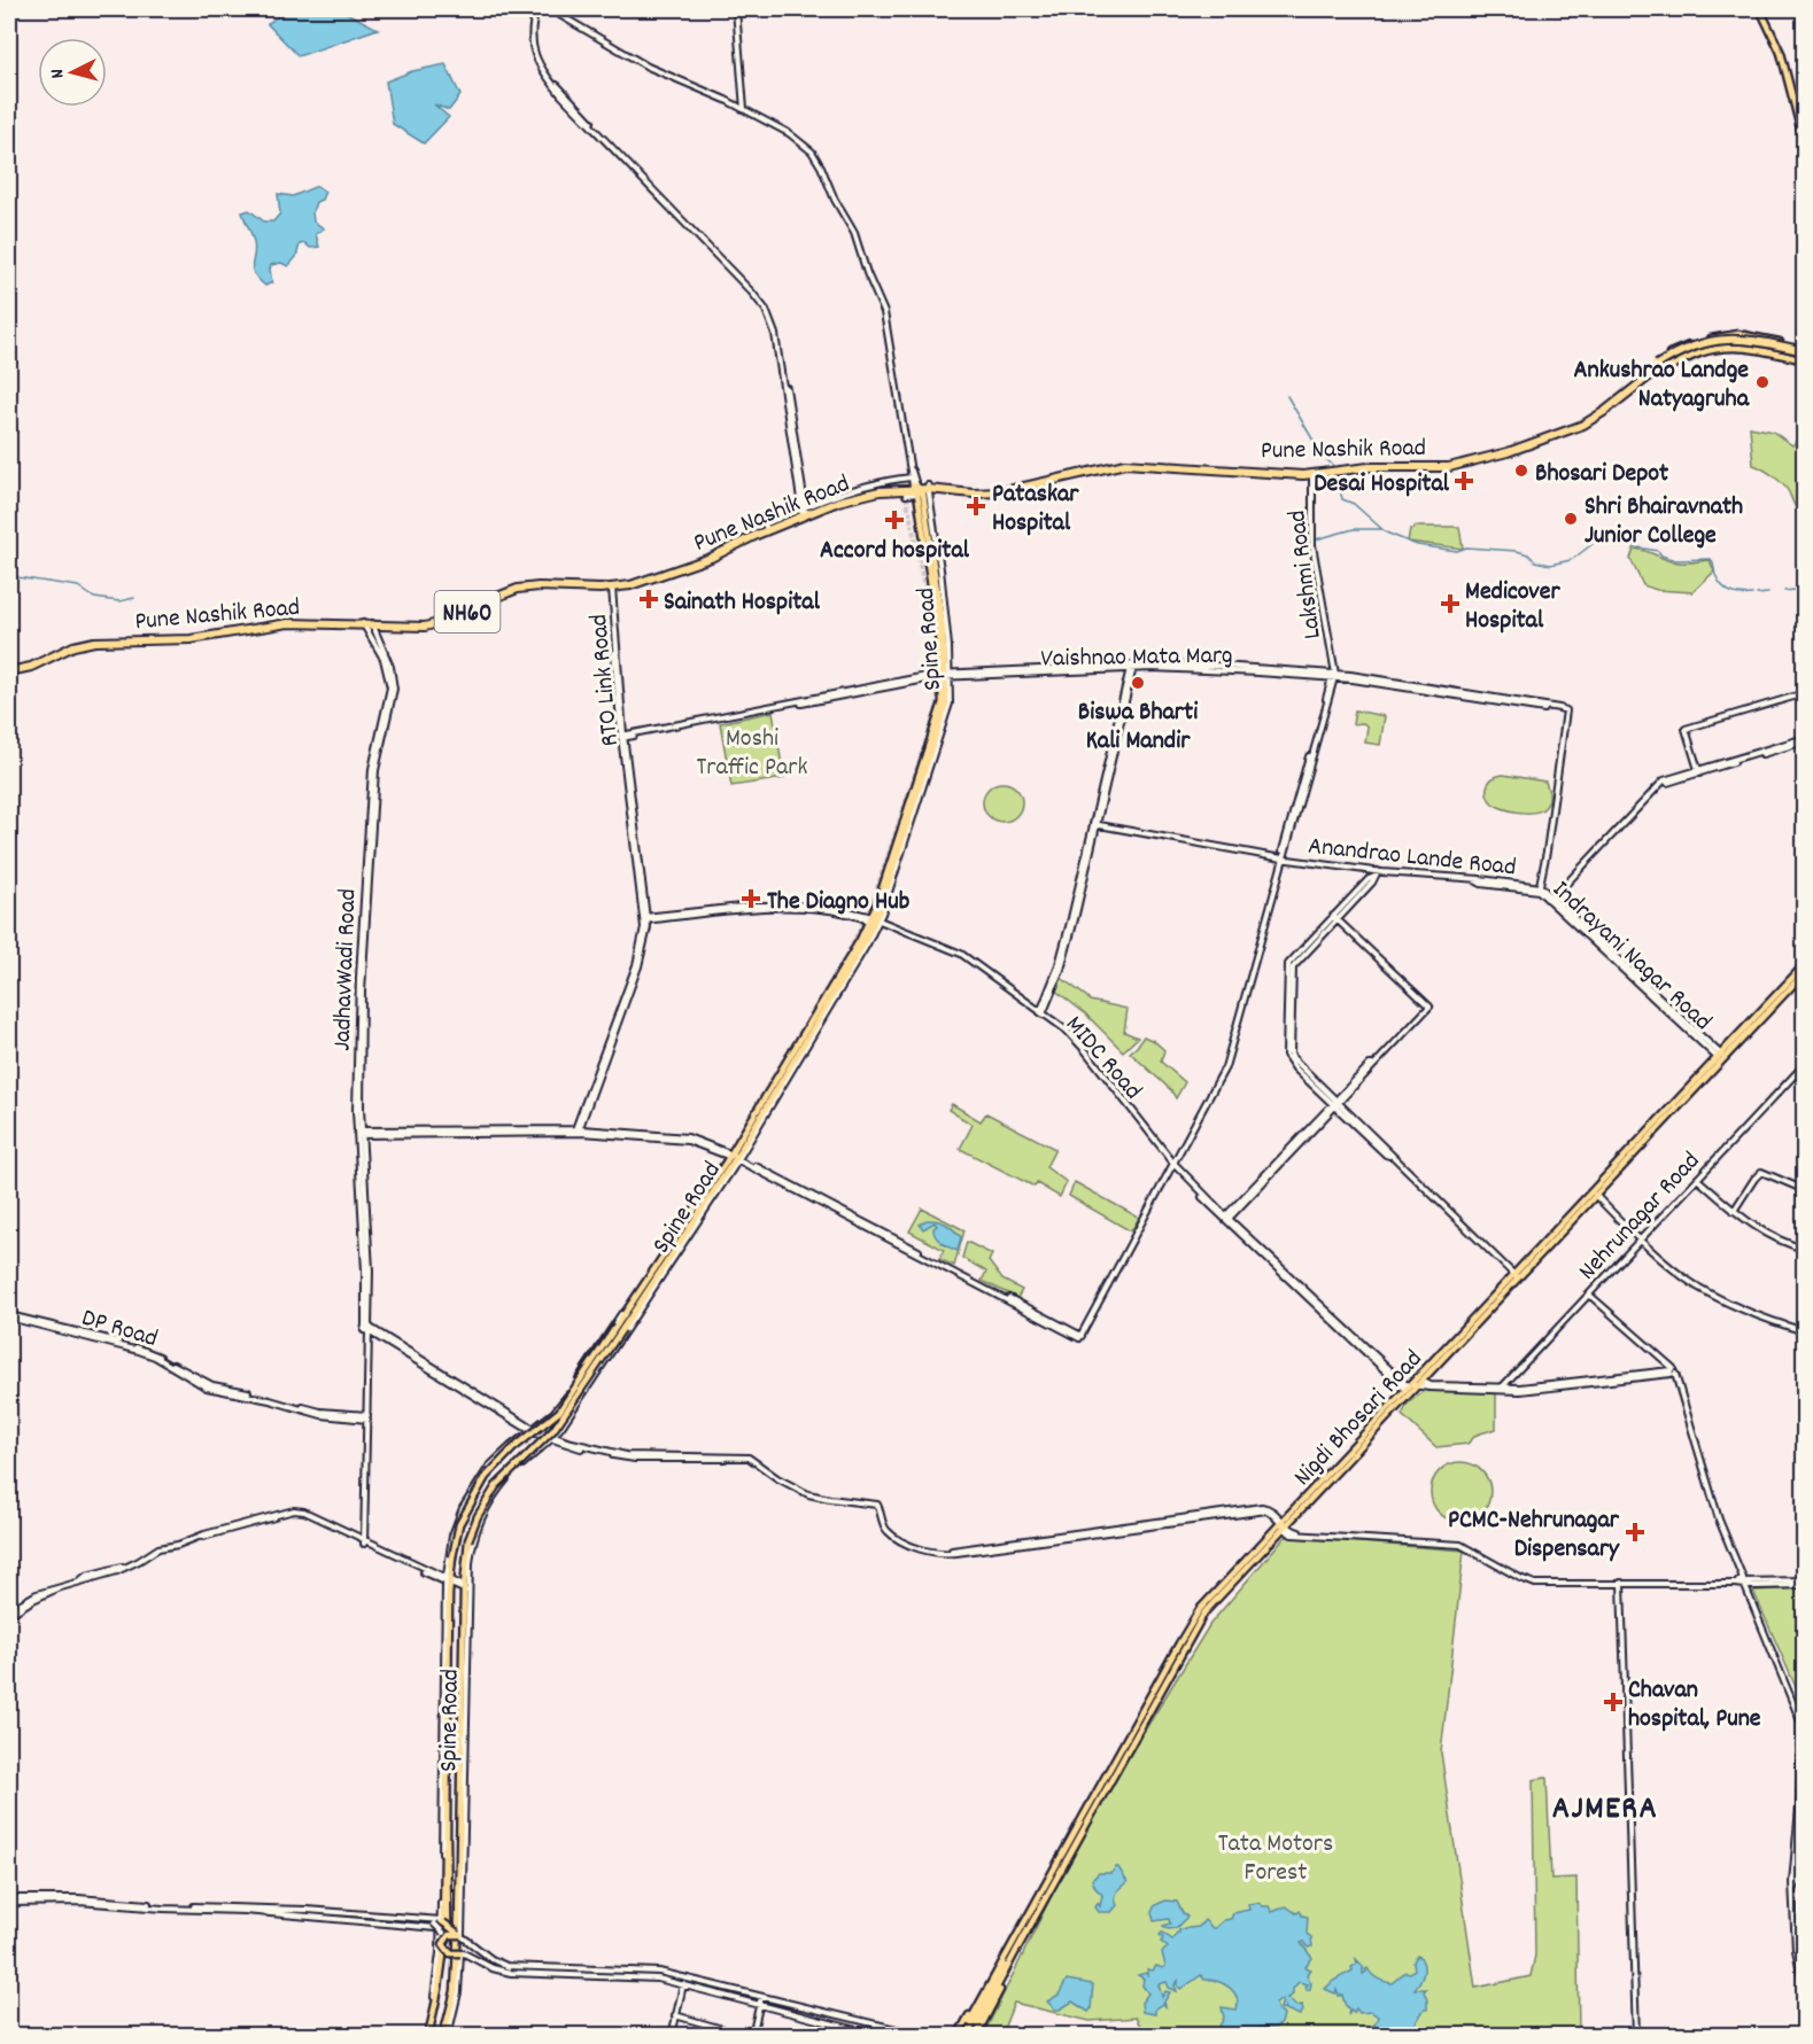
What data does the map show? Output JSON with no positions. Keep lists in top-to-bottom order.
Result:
{
  "streets": {
    "highway": ["Pune Nashik Road", "NH60"],
    "main road": ["Spine Road", "Nigdi Bhosari Road"],
    "street": [
      "Lakshmi Road",
      "Vaishnao Mata Marg",
      "RTO Link Road",
      "Anandrao Lande Road",
      "Indrayani Nagar Road",
      "JadhavWadi Road",
      "MIDC Road",
      "Nehrunagar Road",
      "DP Road"
    ]
  },
  "crossings": [
    ["Pune Nashik Road", "Lakshmi Road"],
    ["Pune Nashik Road", "NH60"],
    ["Pune Nashik Road", "Spine Road"],
    ["Pune Nashik Road", "RTO Link Road"],
    ["Pune Nashik Road", "JadhavWadi Road"],
    ["Lakshmi Road", "Vaishnao Mata Marg"],
    ["Spine Road", "Vaishnao Mata Marg"],
    ["Spine Road", "MIDC Road"],
    ["Vaishnao Mata Marg", "RTO Link Road"],
    ["Vaishnao Mata Marg", "Anandrao Lande Road"],
    ["RTO Link Road", "MIDC Road"],
    ["Anandrao Lande Road", "Indrayani Nagar Road"],
    ["Indrayani Nagar Road", "Nigdi Bhosari Road"],
    ["JadhavWadi Road", "DP Road"]
  ],
  "districts": ["AJMERA"],
  "parks": ["Moshi Traffic Park", "Tata Motors Forest"],
  "places": {
    "other": [
      "Ankushrao Landge Natyagruha",
      "Bhosari Depot",
      "Shri Bhairavnath Junior College",
      "Biswa Bharti Kali Mandir"
    ],
    "health": [
      "Desai Hospital",
      "Pataskar Hospital",
      "Accord hospital",
      "Sainath Hospital",
      "Medicover Hospital",
      "The Diagno Hub",
      "PCMC-Nehrunagar Dispensary",
      "Chavan hospital, Pune"
    ]
  },
  "north": "left"
}
